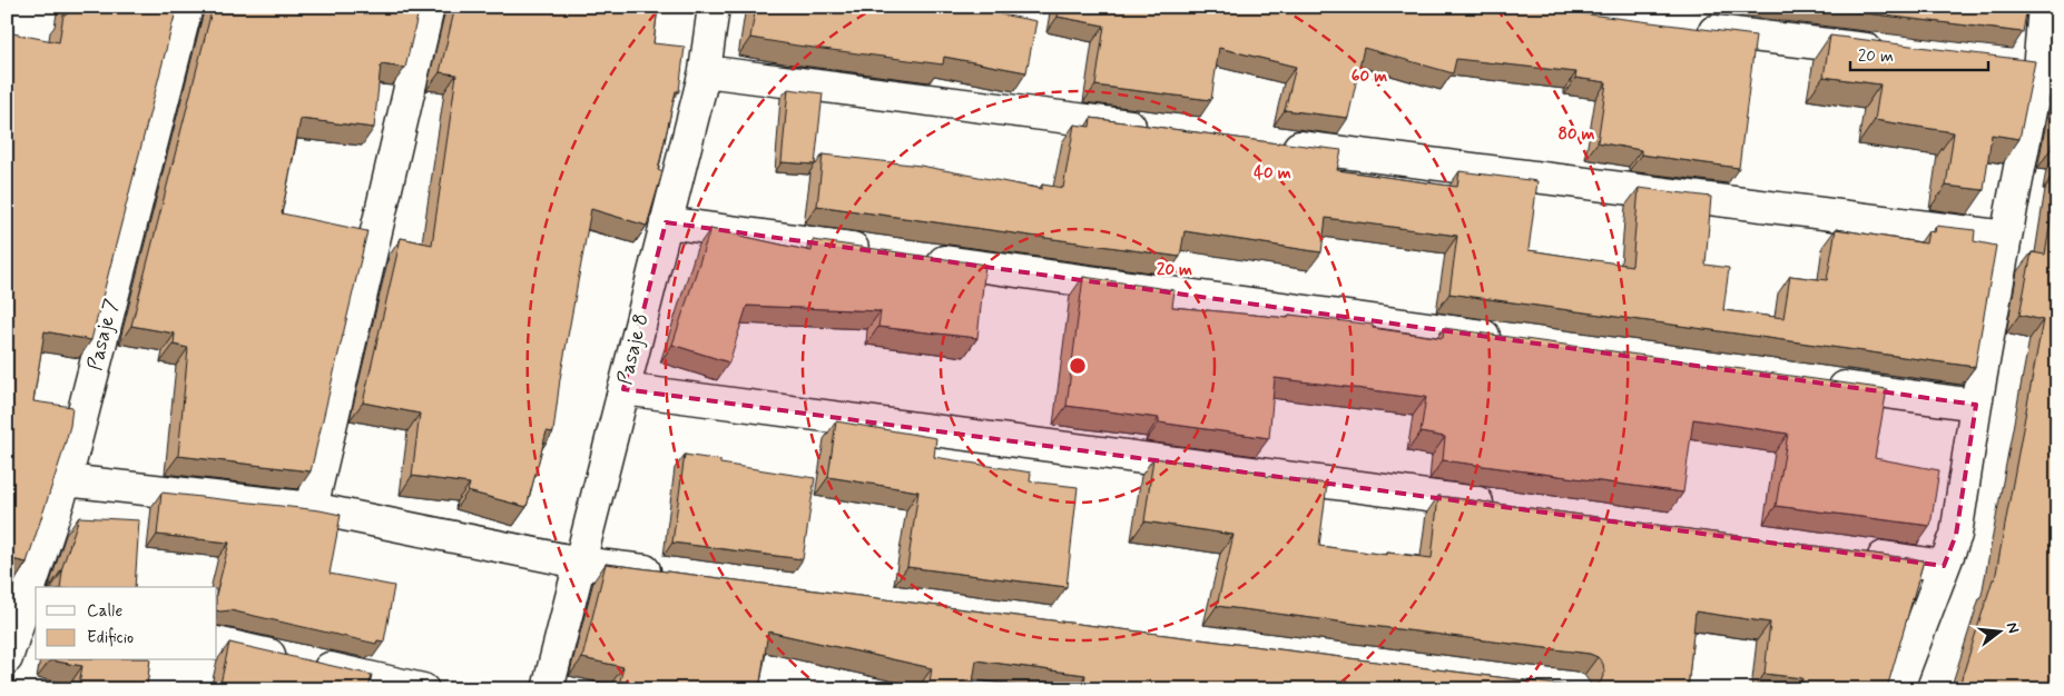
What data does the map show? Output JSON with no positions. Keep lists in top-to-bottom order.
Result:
{
  "streets": {
    "street": ["Pasaje 7", "Pasaje 8"]
  },
  "legend": ["Calle", "Edificio"],
  "scale_bar": "20 m",
  "north": "right",
  "rings": [
    "60 m",
    "80 m",
    "40 m",
    "20 m"
  ]
}
